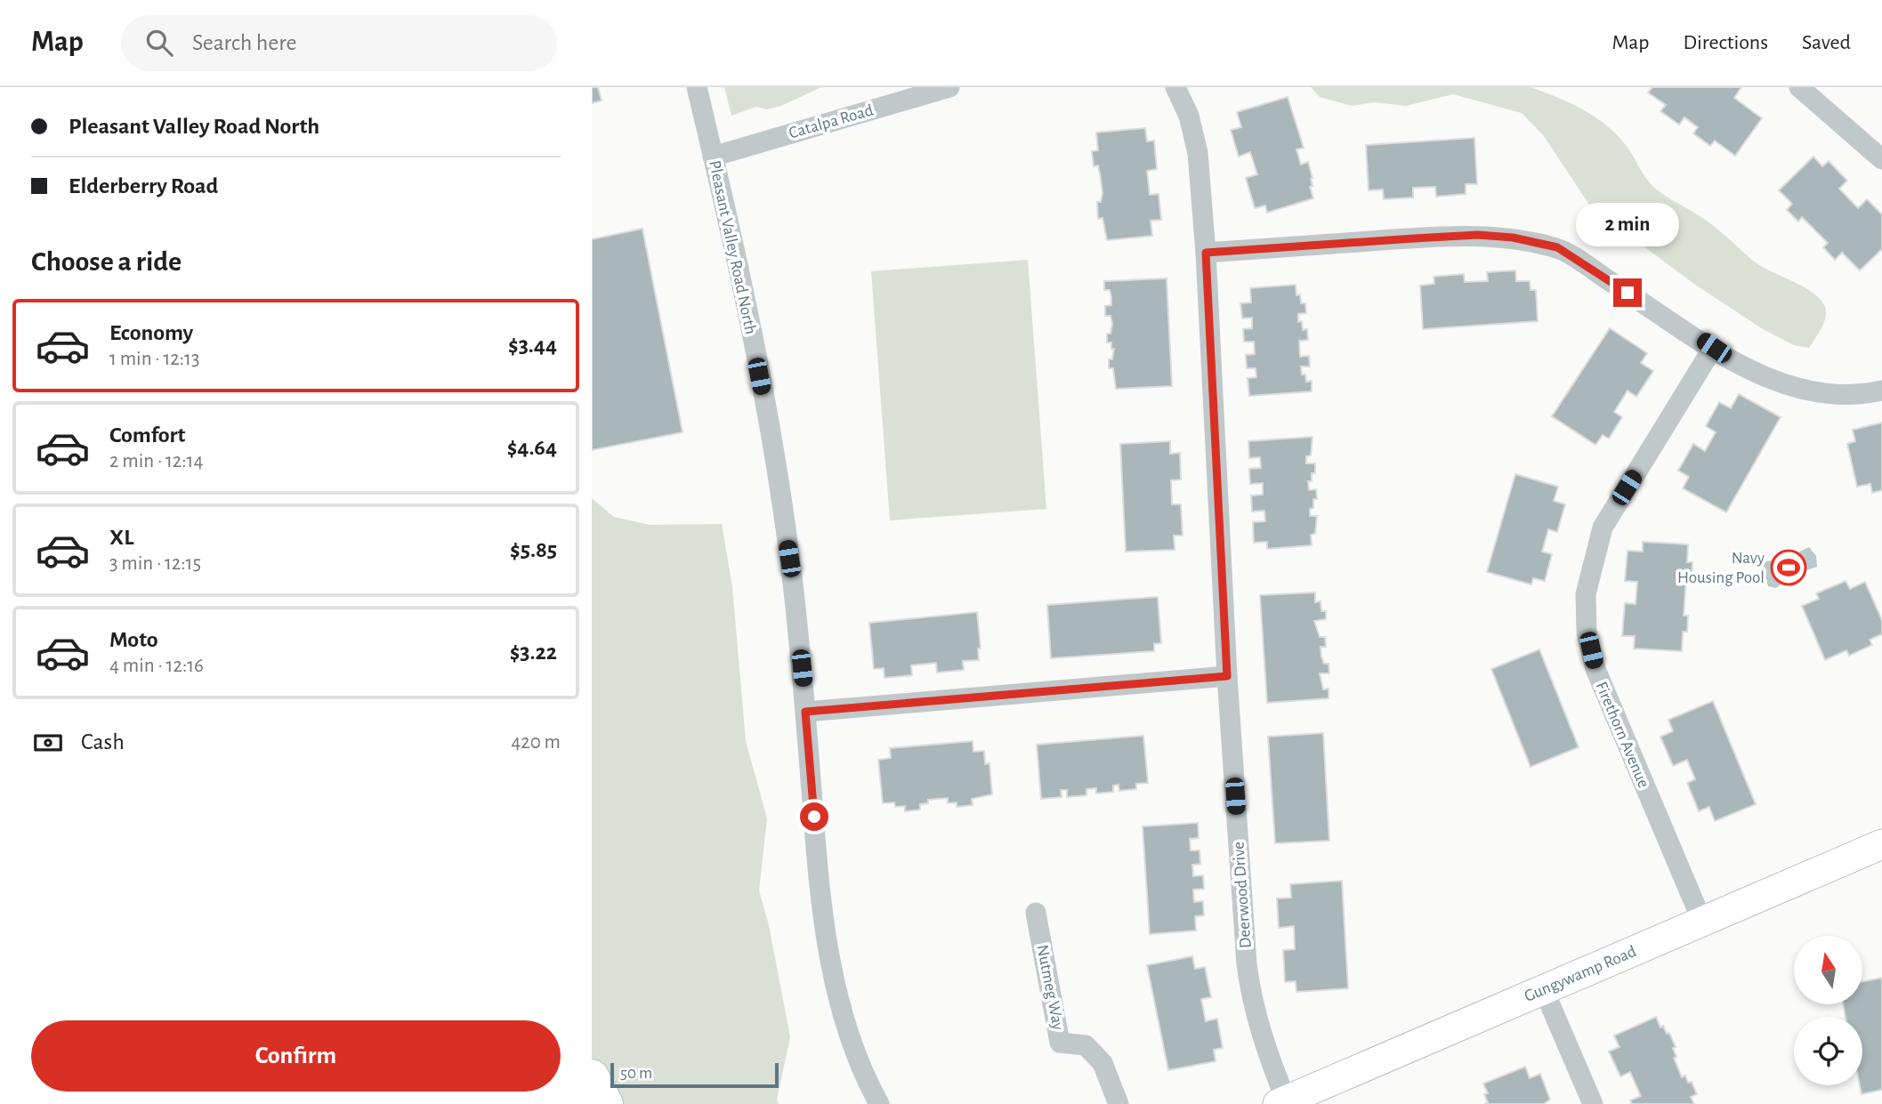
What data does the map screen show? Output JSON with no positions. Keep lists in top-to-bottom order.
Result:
{
  "streets": {
    "street": [
      "Catalpa Road",
      "Pleasant Valley Road North",
      "Firethorn Avenue",
      "Deerwood Drive",
      "Gungywamp Road",
      "Nutmeg Way"
    ]
  },
  "crossings": [
    ["Catalpa Road", "Pleasant Valley Road North"],
    ["Firethorn Avenue", "Gungywamp Road"],
    ["Deerwood Drive", "Gungywamp Road"]
  ],
  "places": {
    "sports": ["Navy Housing Pool"]
  },
  "scale_bar": "50 m",
  "north": "top",
  "page": {
    "header": "Map",
    "search": "Search here",
    "nav": ["Map", "Directions", "Saved"],
    "banner": ["Pleasant Valley Road North", "Elderberry Road"],
    "bubble": "2 min",
    "heading": "Choose a ride",
    "list": [
      {
        "name": "Economy",
        "note": "1 min · 12:13",
        "value": "$3.44"
      },
      {
        "name": "Comfort",
        "note": "2 min · 12:14",
        "value": "$4.64"
      },
      {
        "name": "XL",
        "note": "3 min · 12:15",
        "value": "$5.85"
      },
      {
        "name": "Moto",
        "note": "4 min · 12:16",
        "value": "$3.22"
      }
    ],
    "pay": ["Cash", "420 m"],
    "buttons": "Confirm",
    "scale": "50 m"
  }
}
